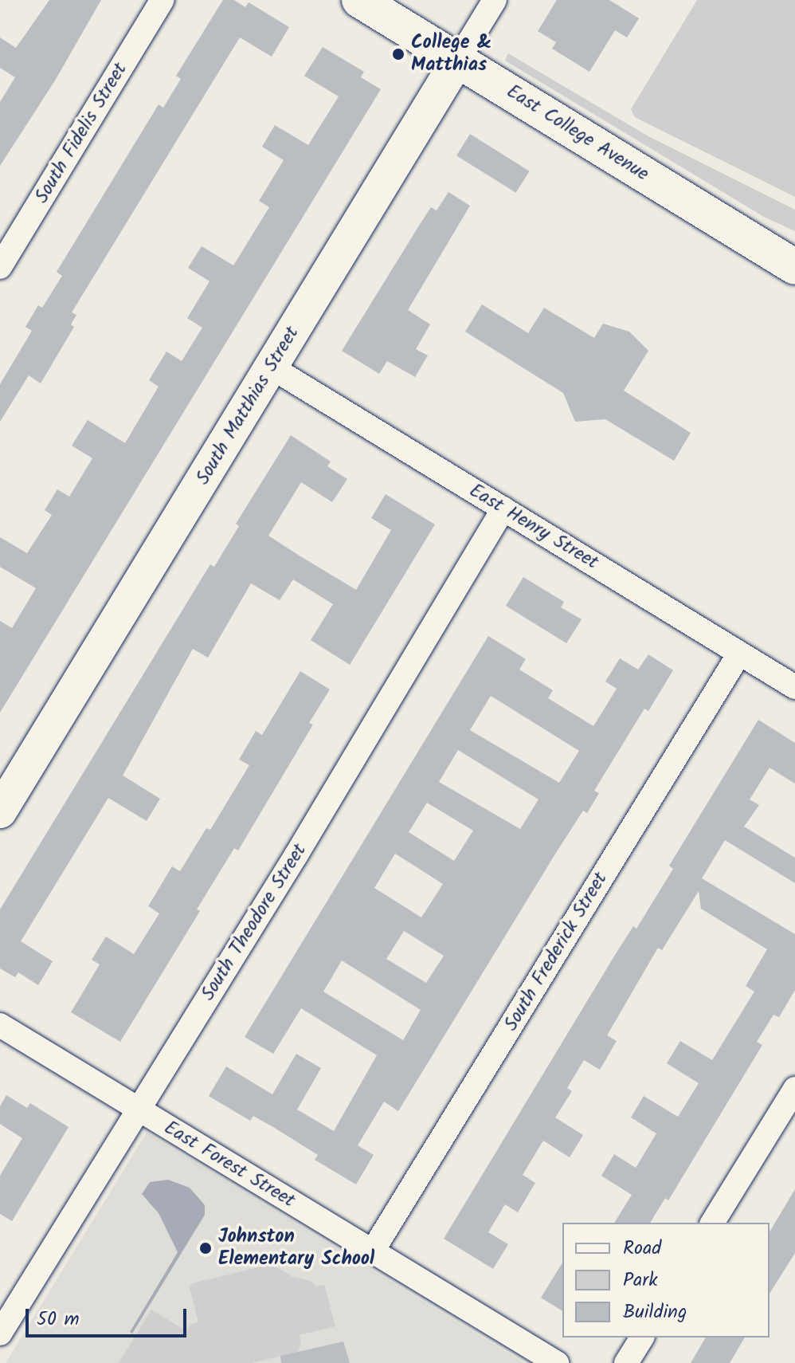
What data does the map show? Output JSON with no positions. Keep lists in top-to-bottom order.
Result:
{
  "streets": {
    "main road": ["East College Avenue"],
    "street": [
      "South Fidelis Street",
      "South Matthias Street",
      "East Henry Street",
      "South Theodore Street",
      "South Frederick Street",
      "East Forest Street"
    ]
  },
  "crossings": [
    ["East College Avenue", "South Matthias Street"],
    ["South Matthias Street", "East Henry Street"],
    ["East Henry Street", "South Theodore Street"],
    ["East Henry Street", "South Frederick Street"],
    ["South Theodore Street", "East Forest Street"],
    ["South Frederick Street", "East Forest Street"]
  ],
  "places": ["College & Matthias", "Johnston Elementary School"],
  "legend": ["Road", "Park", "Building"],
  "scale_bar": "50 m"
}
